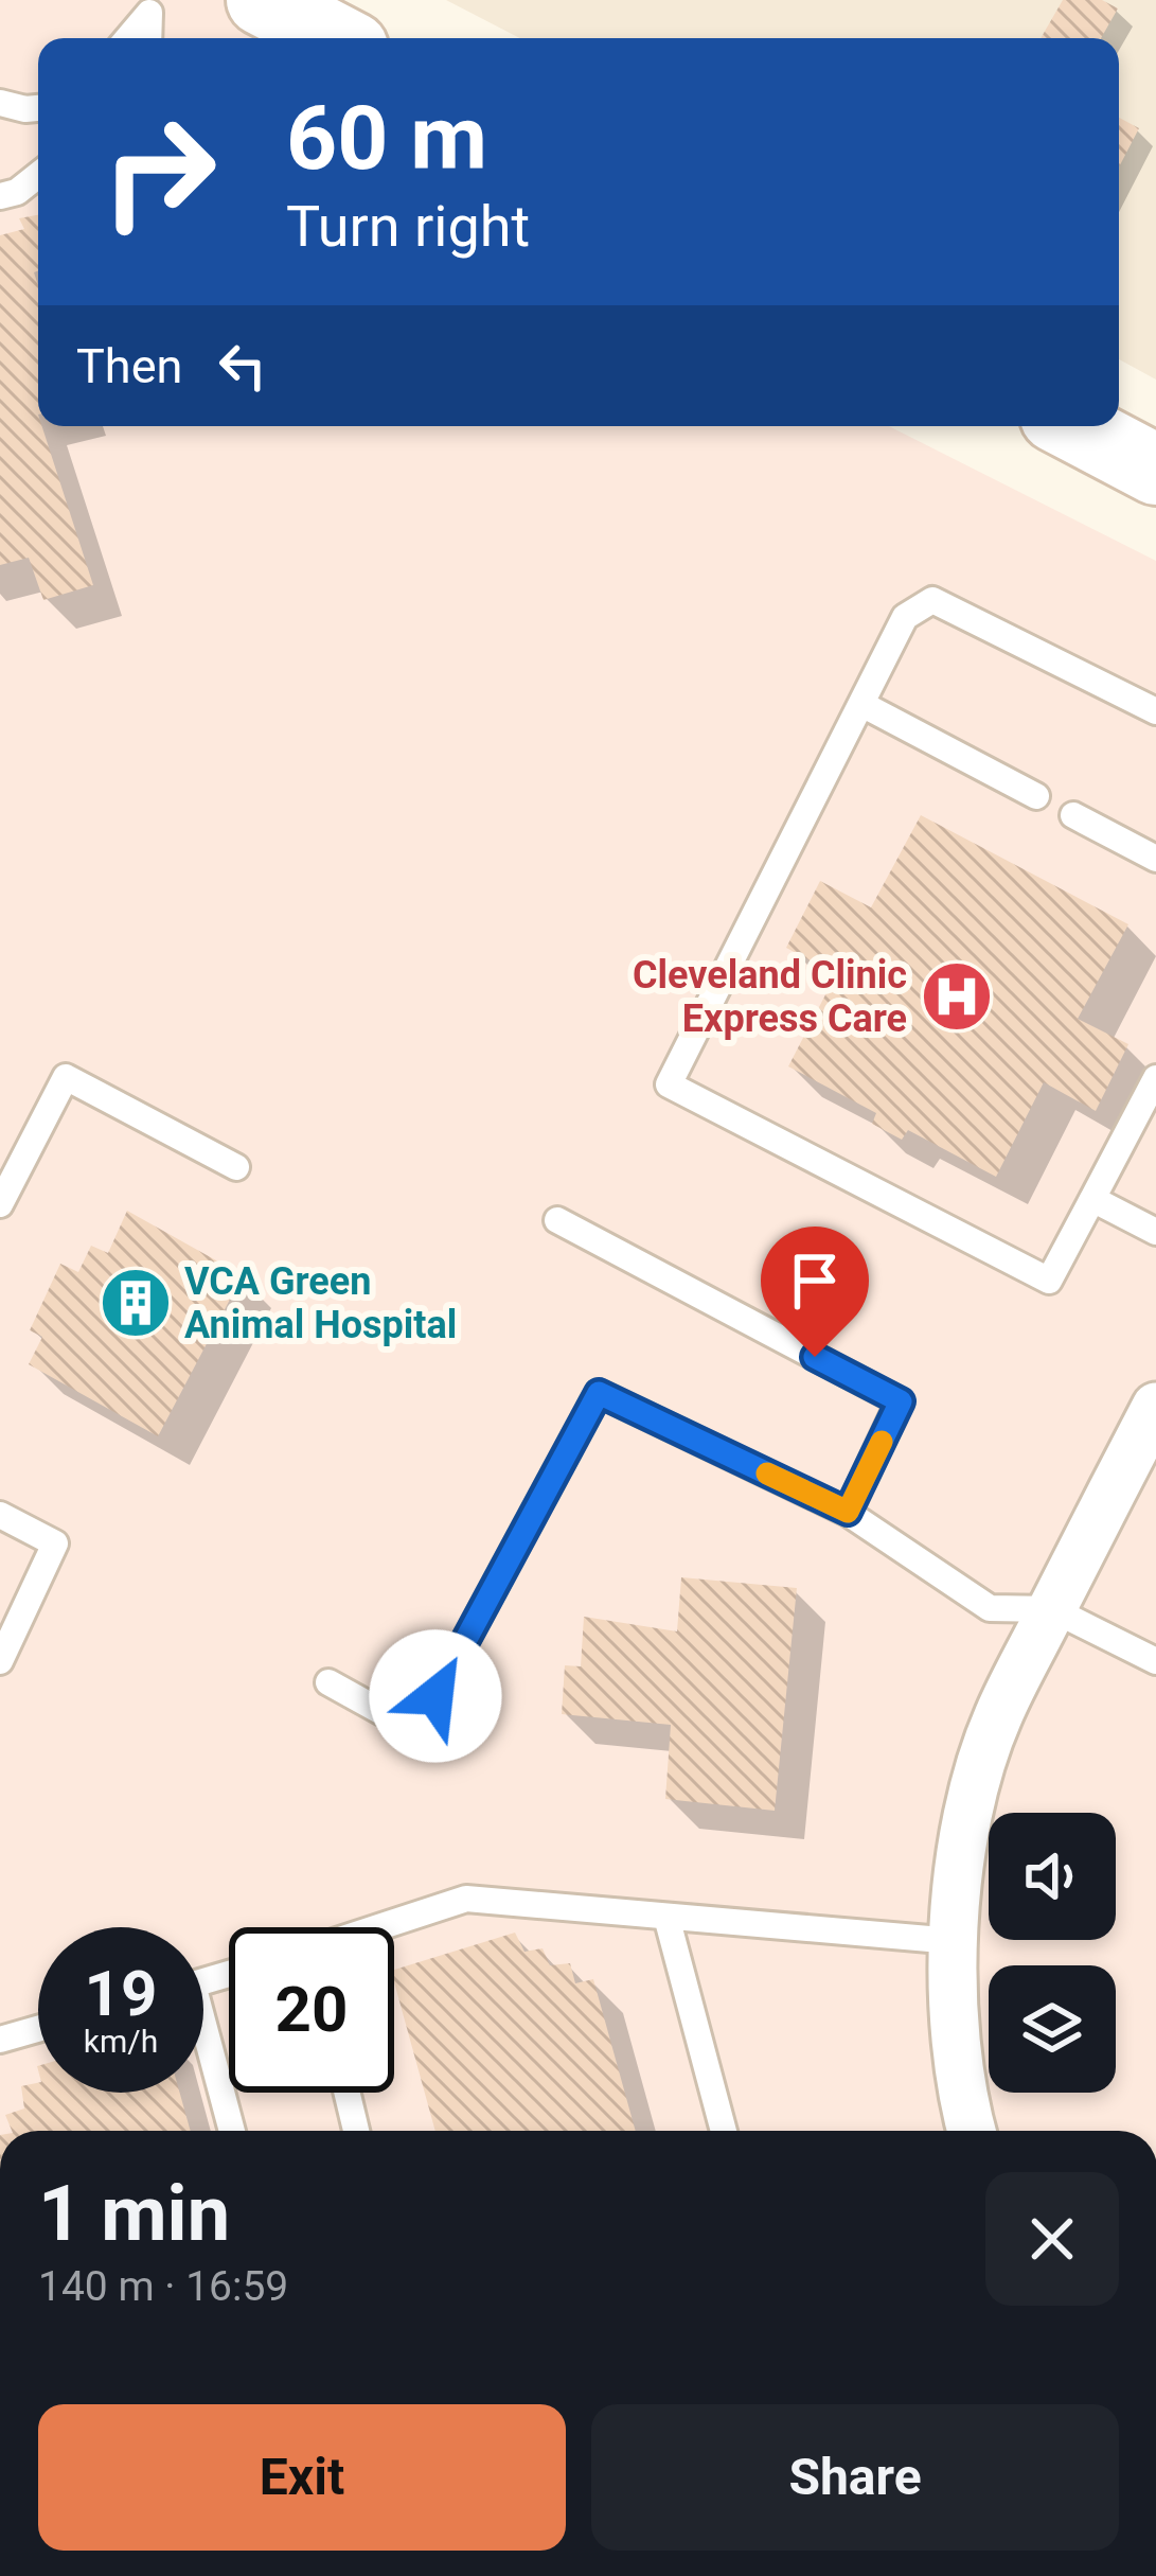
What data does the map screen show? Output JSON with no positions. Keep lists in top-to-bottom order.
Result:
{
  "places": {
    "hospital": ["Cleveland Clinic Express Care"],
    "building": ["VCA Green Animal Hospital"]
  },
  "page": {
    "turn": ["60 m", "Turn right"],
    "then": "Then",
    "speed": "19 km/h",
    "limit": "20",
    "heading": ["1 min", "140 m · 16:59"],
    "buttons": ["Exit", "Share"]
  }
}
